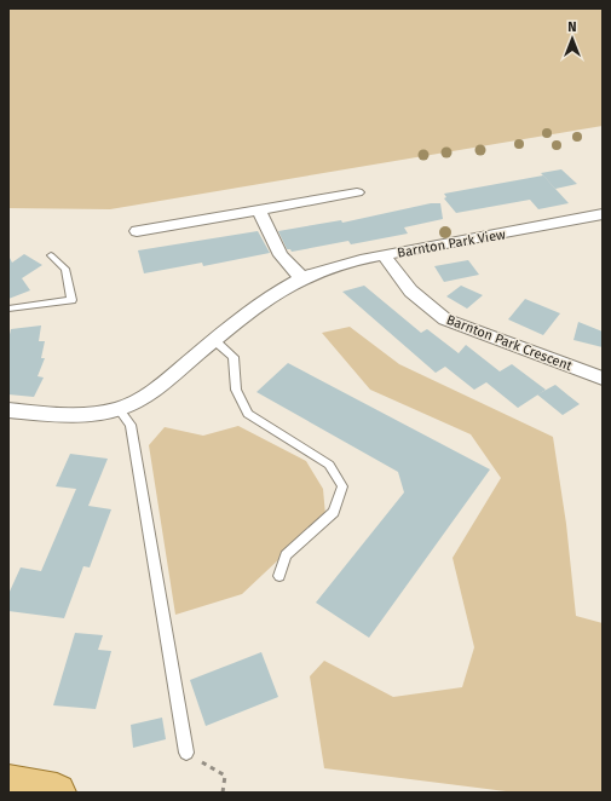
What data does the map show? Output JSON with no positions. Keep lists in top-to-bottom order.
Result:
{
  "streets": {
    "street": ["Barnton Park View", "Barnton Park Crescent"]
  },
  "crossings": [
    ["Barnton Park View", "Barnton Park Crescent"]
  ],
  "north": "top"
}
